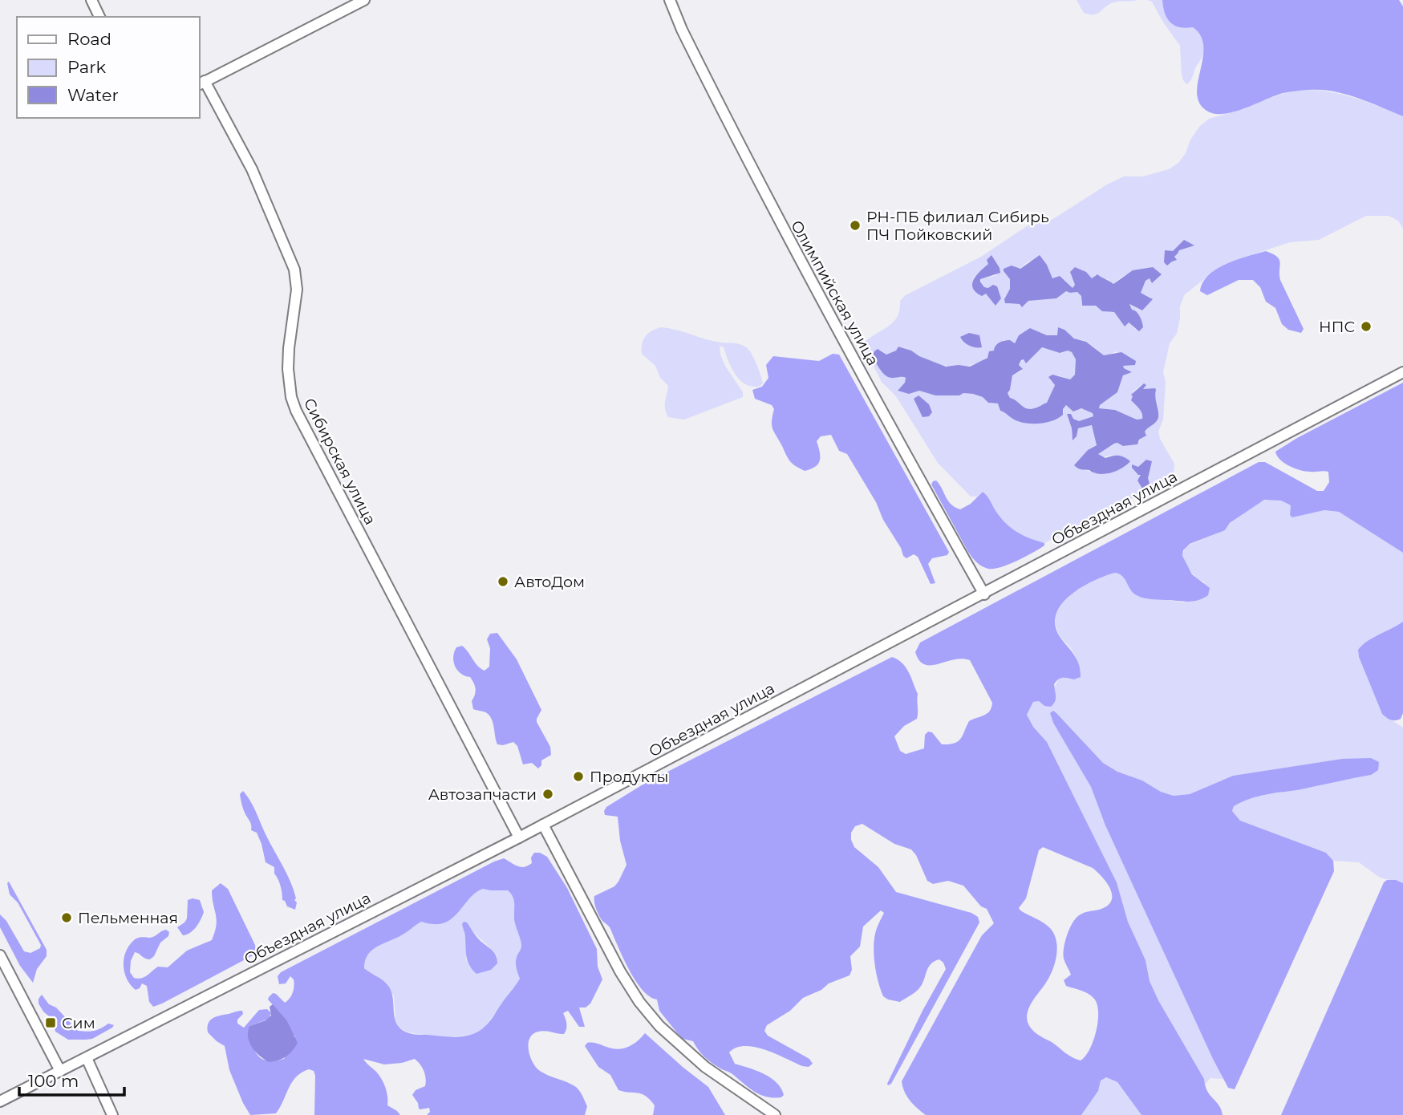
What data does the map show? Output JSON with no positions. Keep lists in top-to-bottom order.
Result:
{
  "streets": {
    "street": ["Олимпийская улица", "Сибирская улица", "Объездная улица"]
  },
  "crossings": [
    ["Олимпийская улица", "Объездная улица"],
    ["Сибирская улица", "Объездная улица"]
  ],
  "places": {
    "other": [
      "РН-ПБ филиал Сибирь ПЧ Пойковский",
      "НПС",
      "АвтоДом",
      "Продукты",
      "Автозапчасти",
      "Пельменная"
    ],
    "transit": ["Сим"]
  },
  "legend": ["Road", "Park", "Water"],
  "scale_bar": "100 m"
}
